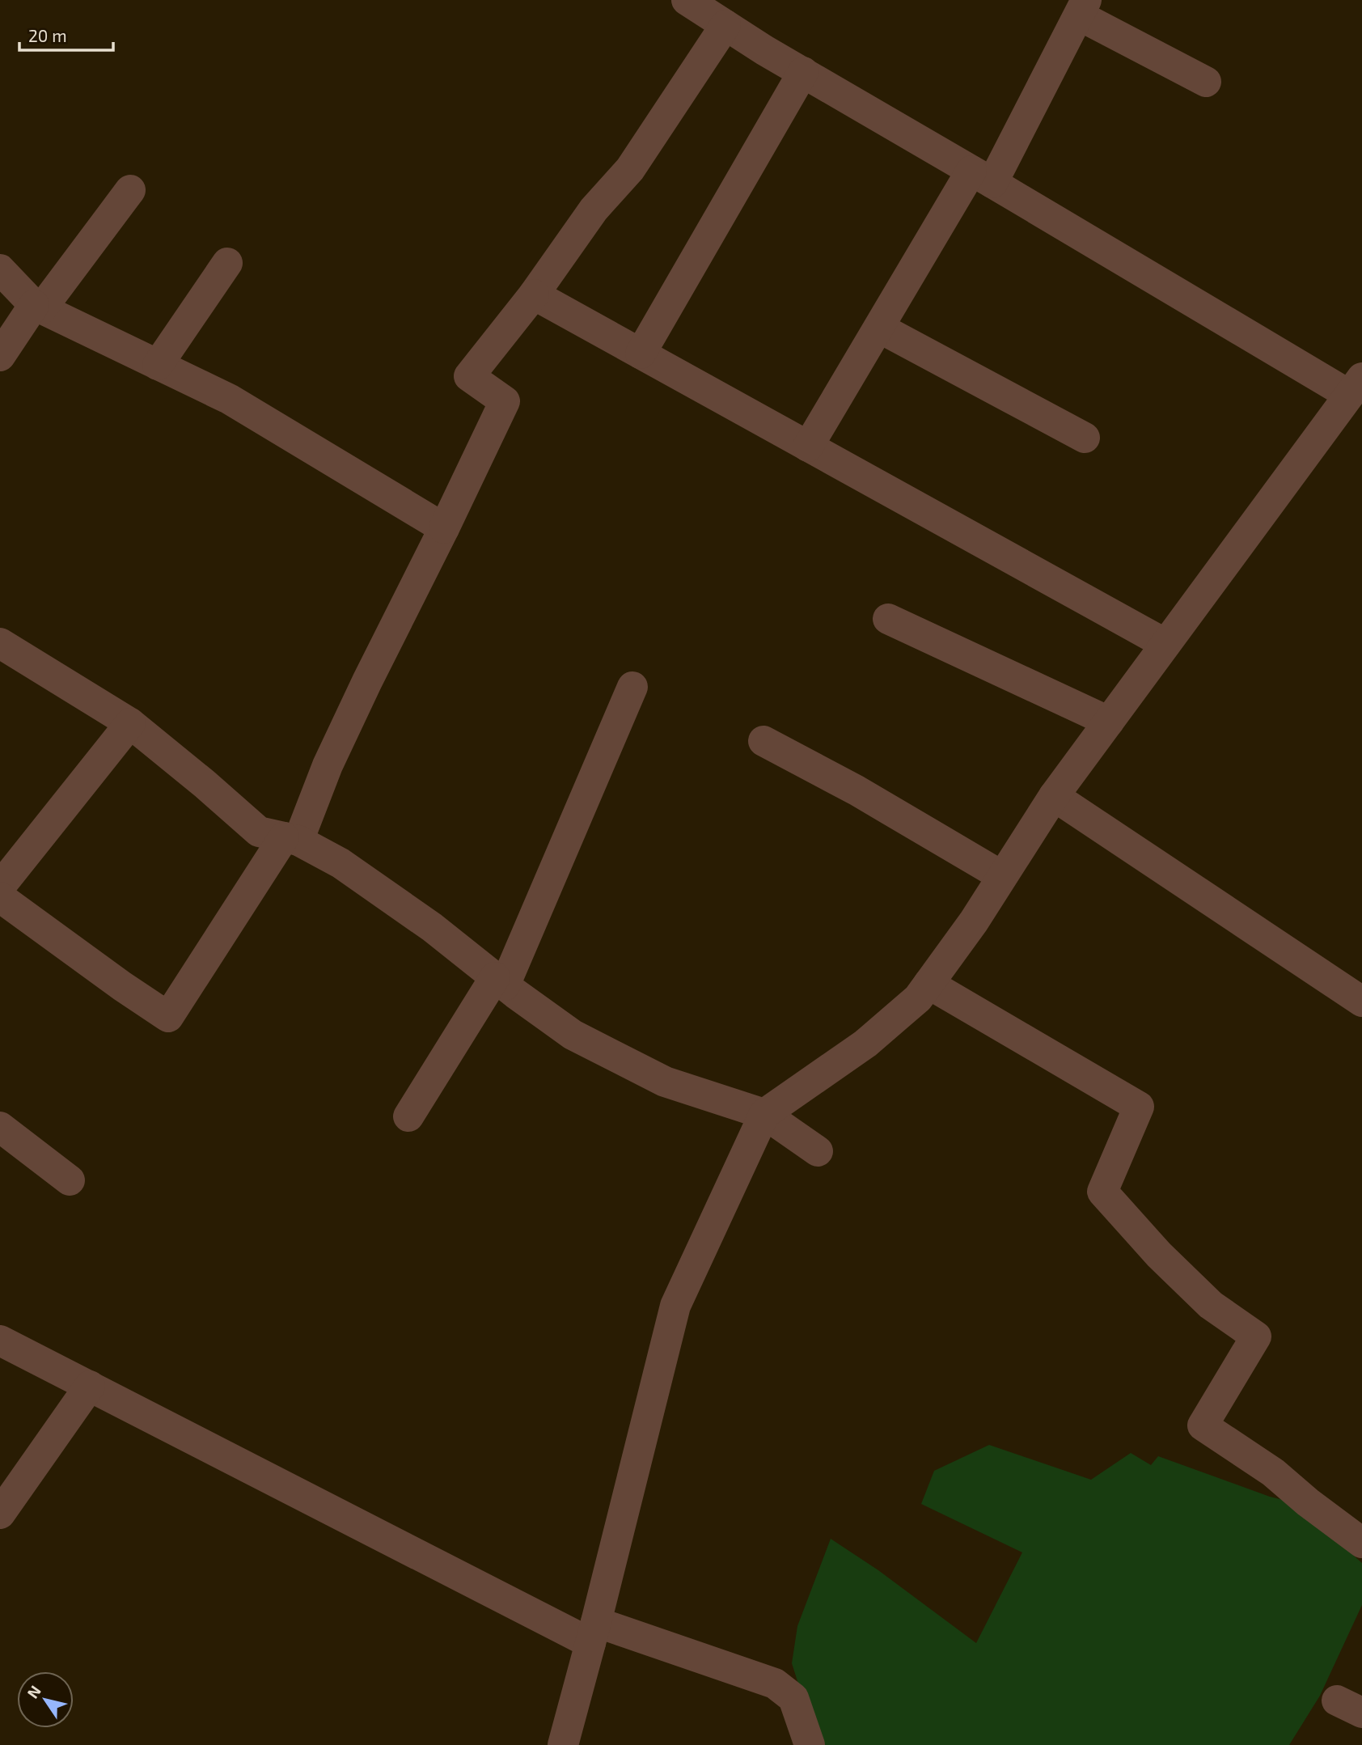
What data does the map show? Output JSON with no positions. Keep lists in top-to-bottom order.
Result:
{
  "scale_bar": "20 m",
  "north": "top left"
}
